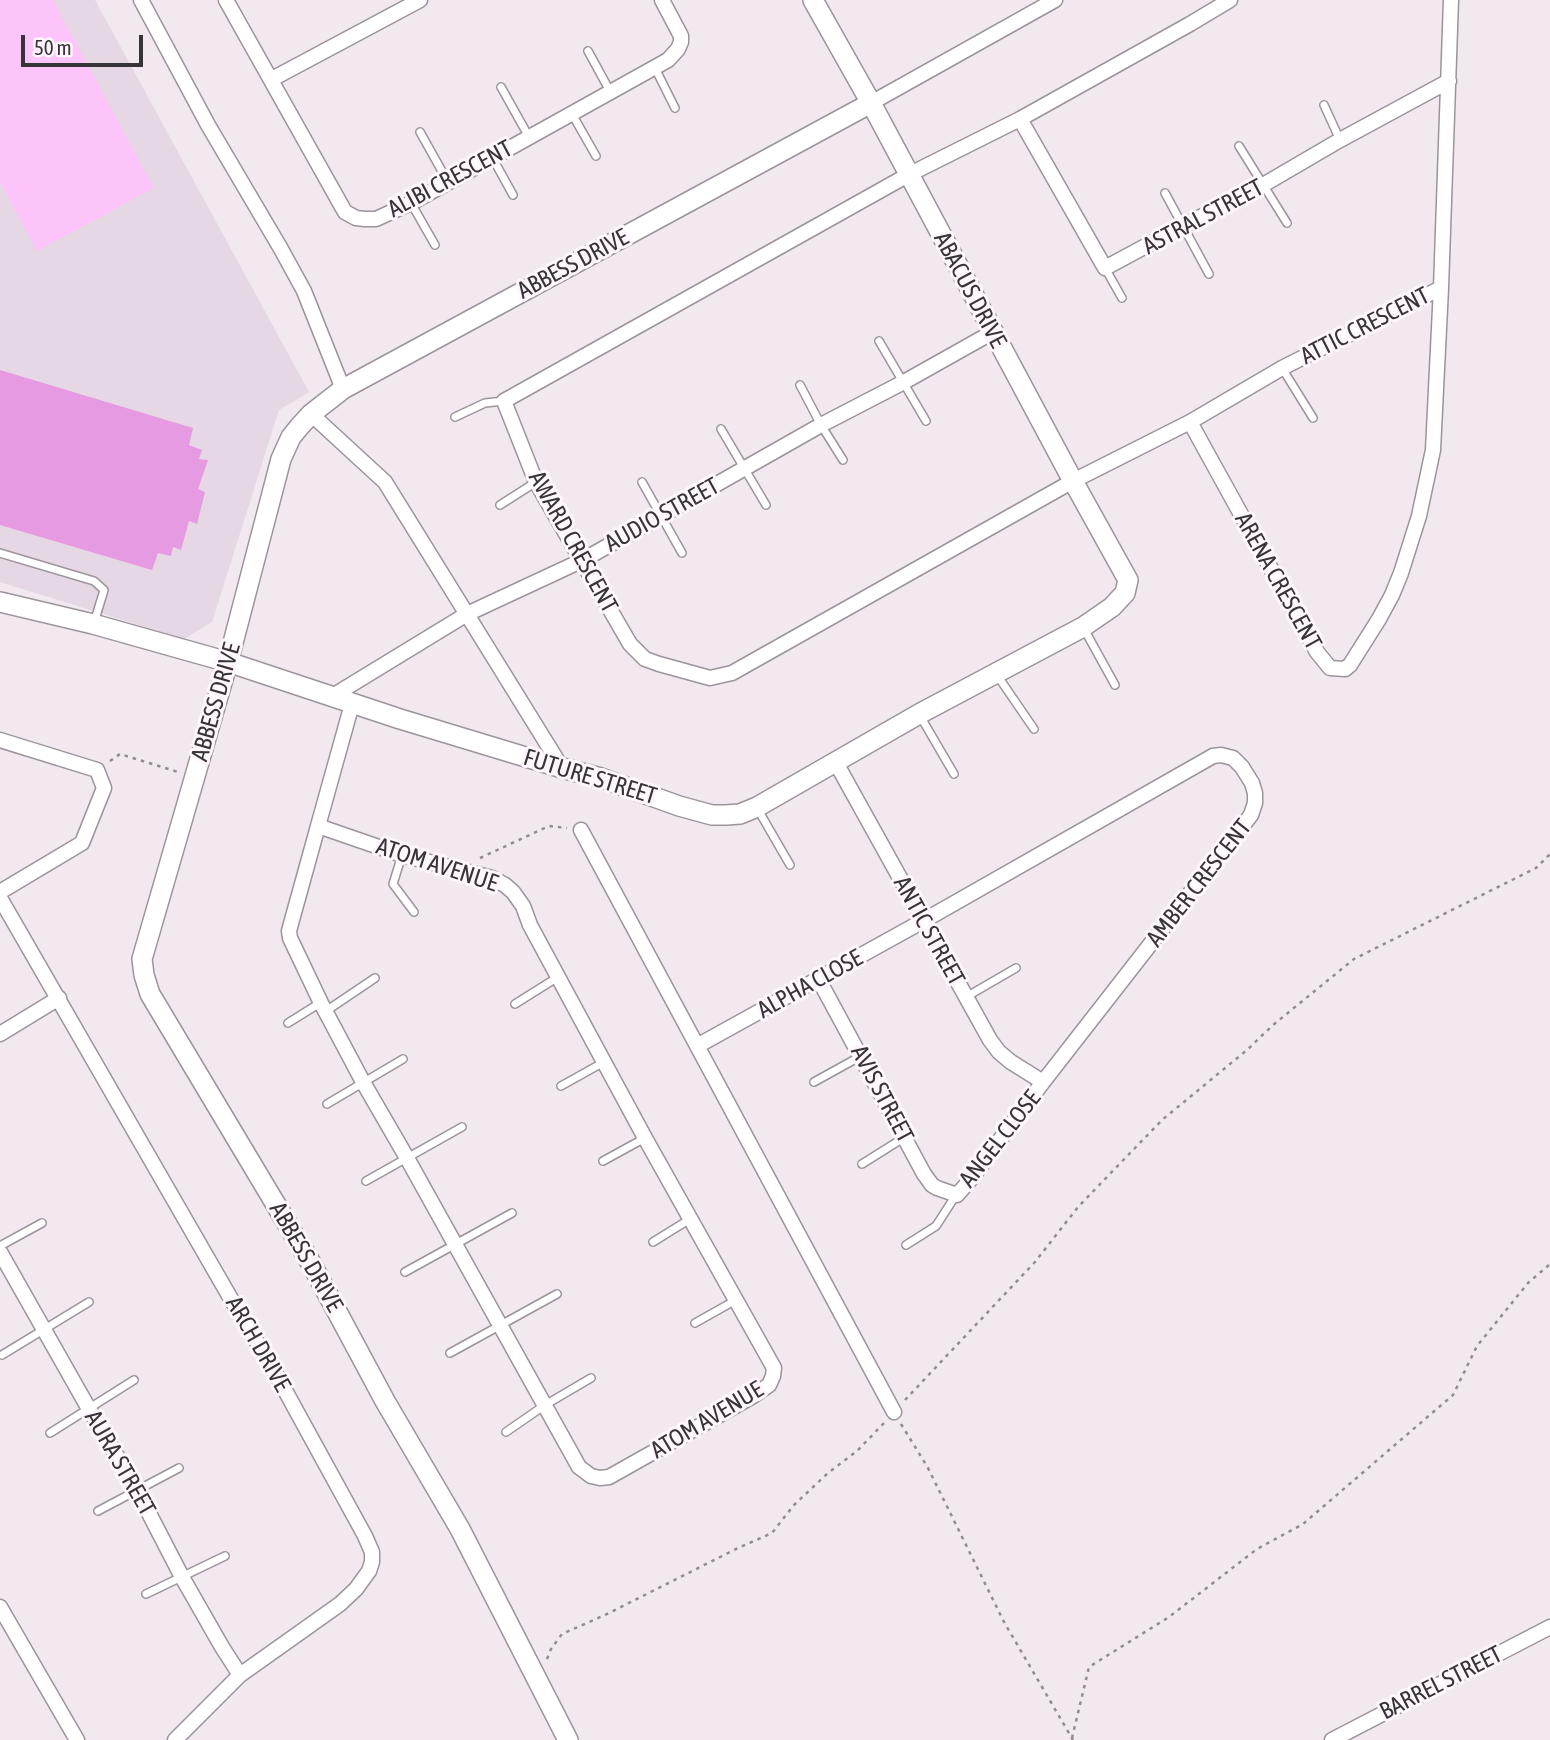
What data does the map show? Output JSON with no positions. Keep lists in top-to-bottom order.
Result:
{
  "streets": {
    "street": [
      "ALIBI CRESCENT",
      "ASTRAL STREET",
      "ABBESS DRIVE",
      "ABACUS DRIVE",
      "ATTIC CRESCENT",
      "AUDIO STREET",
      "AWARD CRESCENT",
      "ARENA CRESCENT",
      "FUTURE STREET",
      "ATOM AVENUE",
      "AMBER CRESCENT",
      "ANTIC STREET",
      "ALPHA CLOSE",
      "AVIS STREET",
      "ANGEL CLOSE",
      "ARCH DRIVE",
      "AURA STREET",
      "BARREL STREET"
    ]
  },
  "crossings": [
    ["ASTRAL STREET", "ATTIC CRESCENT"],
    ["ABBESS DRIVE", "ABACUS DRIVE"],
    ["ABBESS DRIVE", "FUTURE STREET"],
    ["ABACUS DRIVE", "ATTIC CRESCENT"],
    ["ABACUS DRIVE", "AUDIO STREET"],
    ["ABACUS DRIVE", "AWARD CRESCENT"],
    ["ABACUS DRIVE", "FUTURE STREET"],
    ["ATTIC CRESCENT", "AWARD CRESCENT"],
    ["ATTIC CRESCENT", "ARENA CRESCENT"],
    ["AUDIO STREET", "AWARD CRESCENT"],
    ["AUDIO STREET", "FUTURE STREET"],
    ["FUTURE STREET", "ANTIC STREET"],
    ["AMBER CRESCENT", "ANTIC STREET"],
    ["AMBER CRESCENT", "ALPHA CLOSE"],
    ["AMBER CRESCENT", "ANGEL CLOSE"],
    ["ANTIC STREET", "ALPHA CLOSE"],
    ["ANTIC STREET", "ANGEL CLOSE"],
    ["ALPHA CLOSE", "AVIS STREET"],
    ["AVIS STREET", "ANGEL CLOSE"],
    ["ARCH DRIVE", "AURA STREET"]
  ],
  "scale_bar": "50 m"
}
